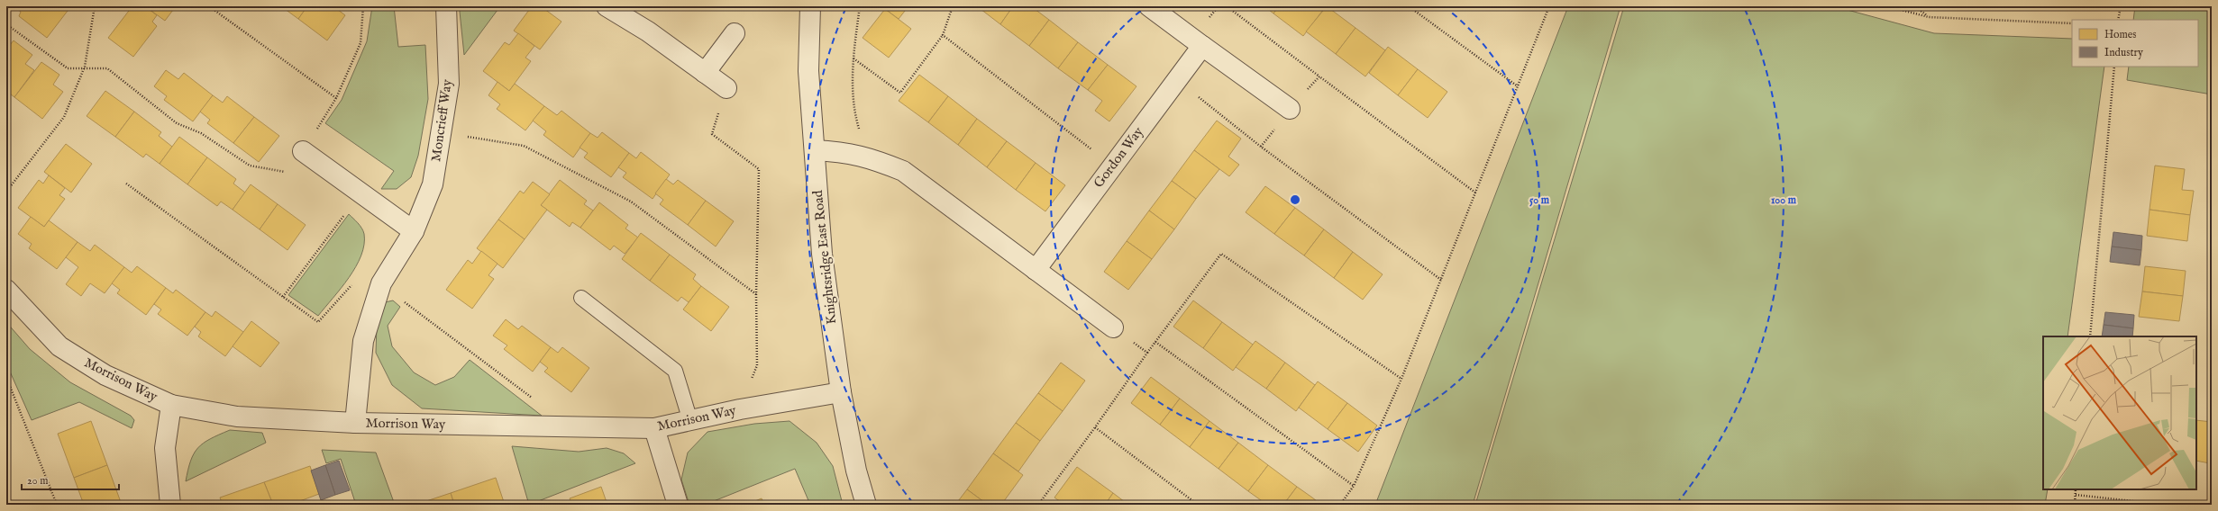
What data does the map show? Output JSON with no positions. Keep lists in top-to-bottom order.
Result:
{
  "streets": {
    "street": [
      "Moncrieff Way",
      "Gordon Way",
      "Knightsridge East Road",
      "Morrison Way"
    ]
  },
  "crossings": [
    ["Moncrieff Way", "Morrison Way"],
    ["Knightsridge East Road", "Morrison Way"]
  ],
  "legend": ["Homes", "Industry"],
  "scale_bar": "20 m",
  "rings": ["50 m", "100 m"]
}
